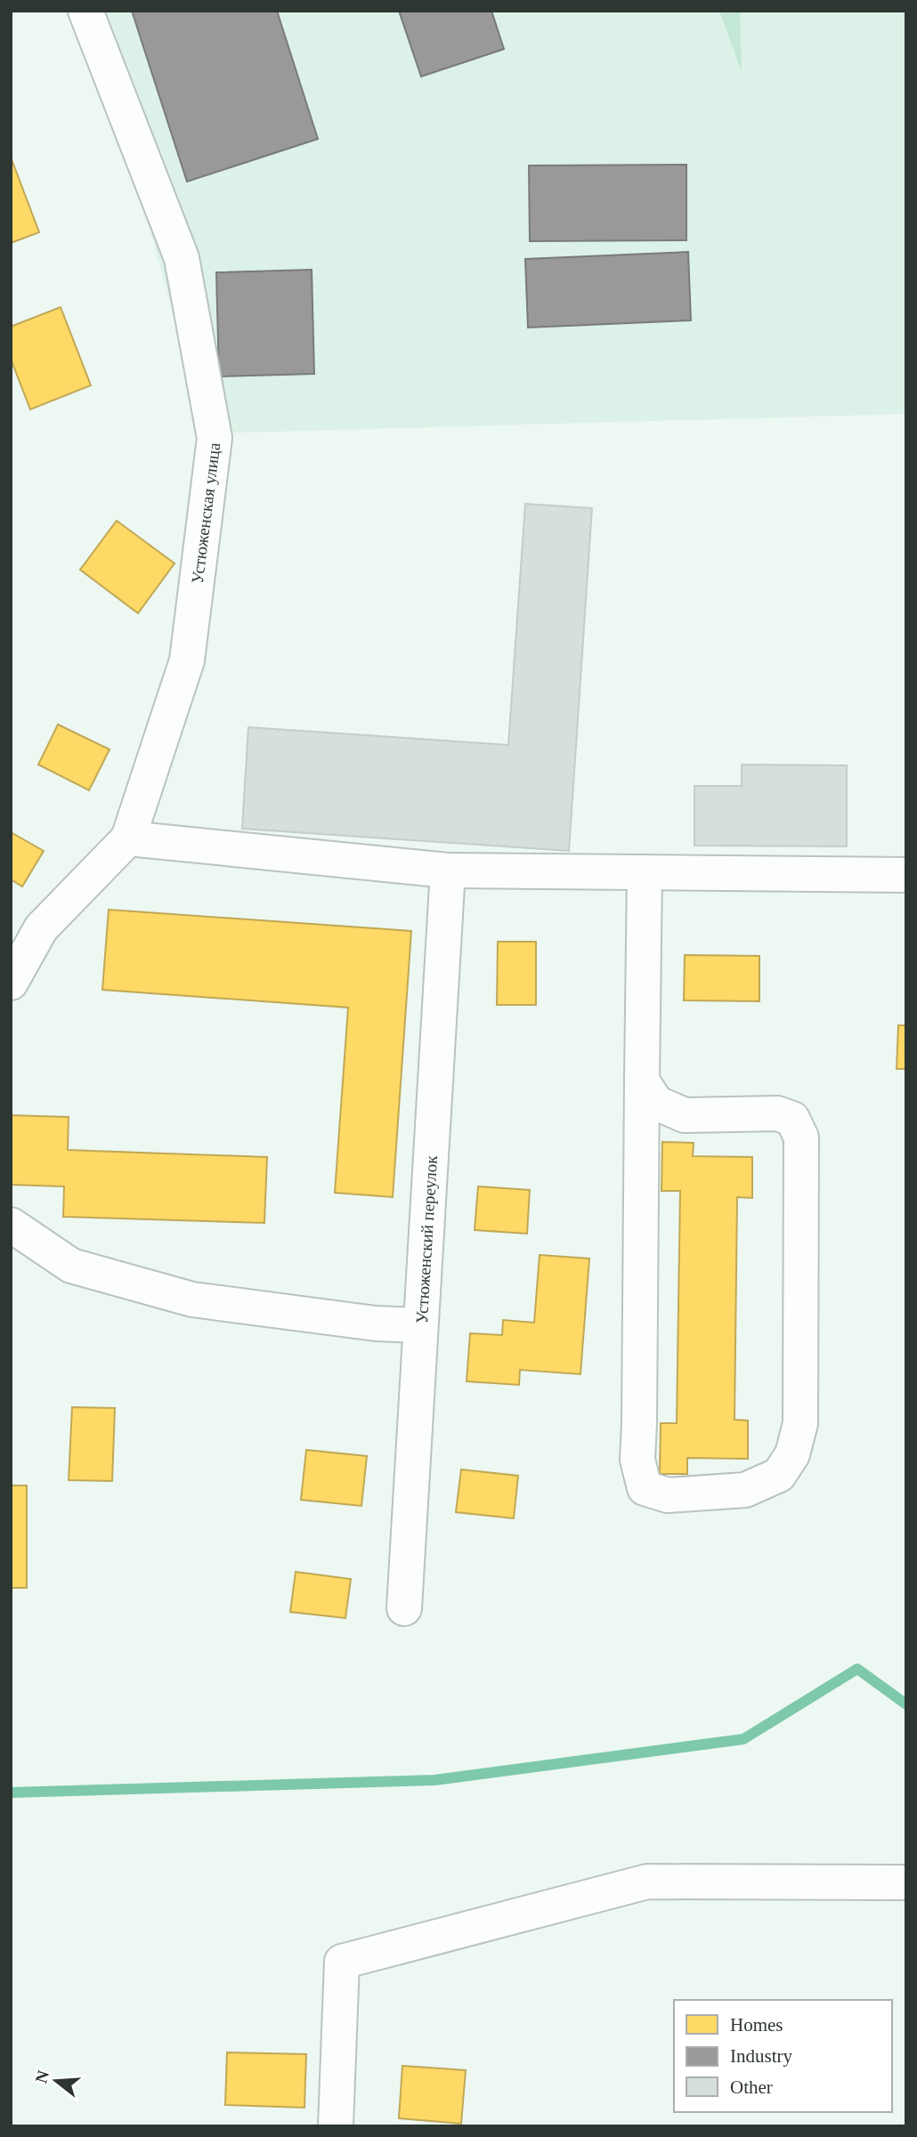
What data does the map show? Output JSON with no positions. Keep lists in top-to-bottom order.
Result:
{
  "streets": {
    "street": ["Устюженская улица", "Устюженский переулок"]
  },
  "legend": ["Homes", "Industry", "Other"],
  "north": "left"
}
